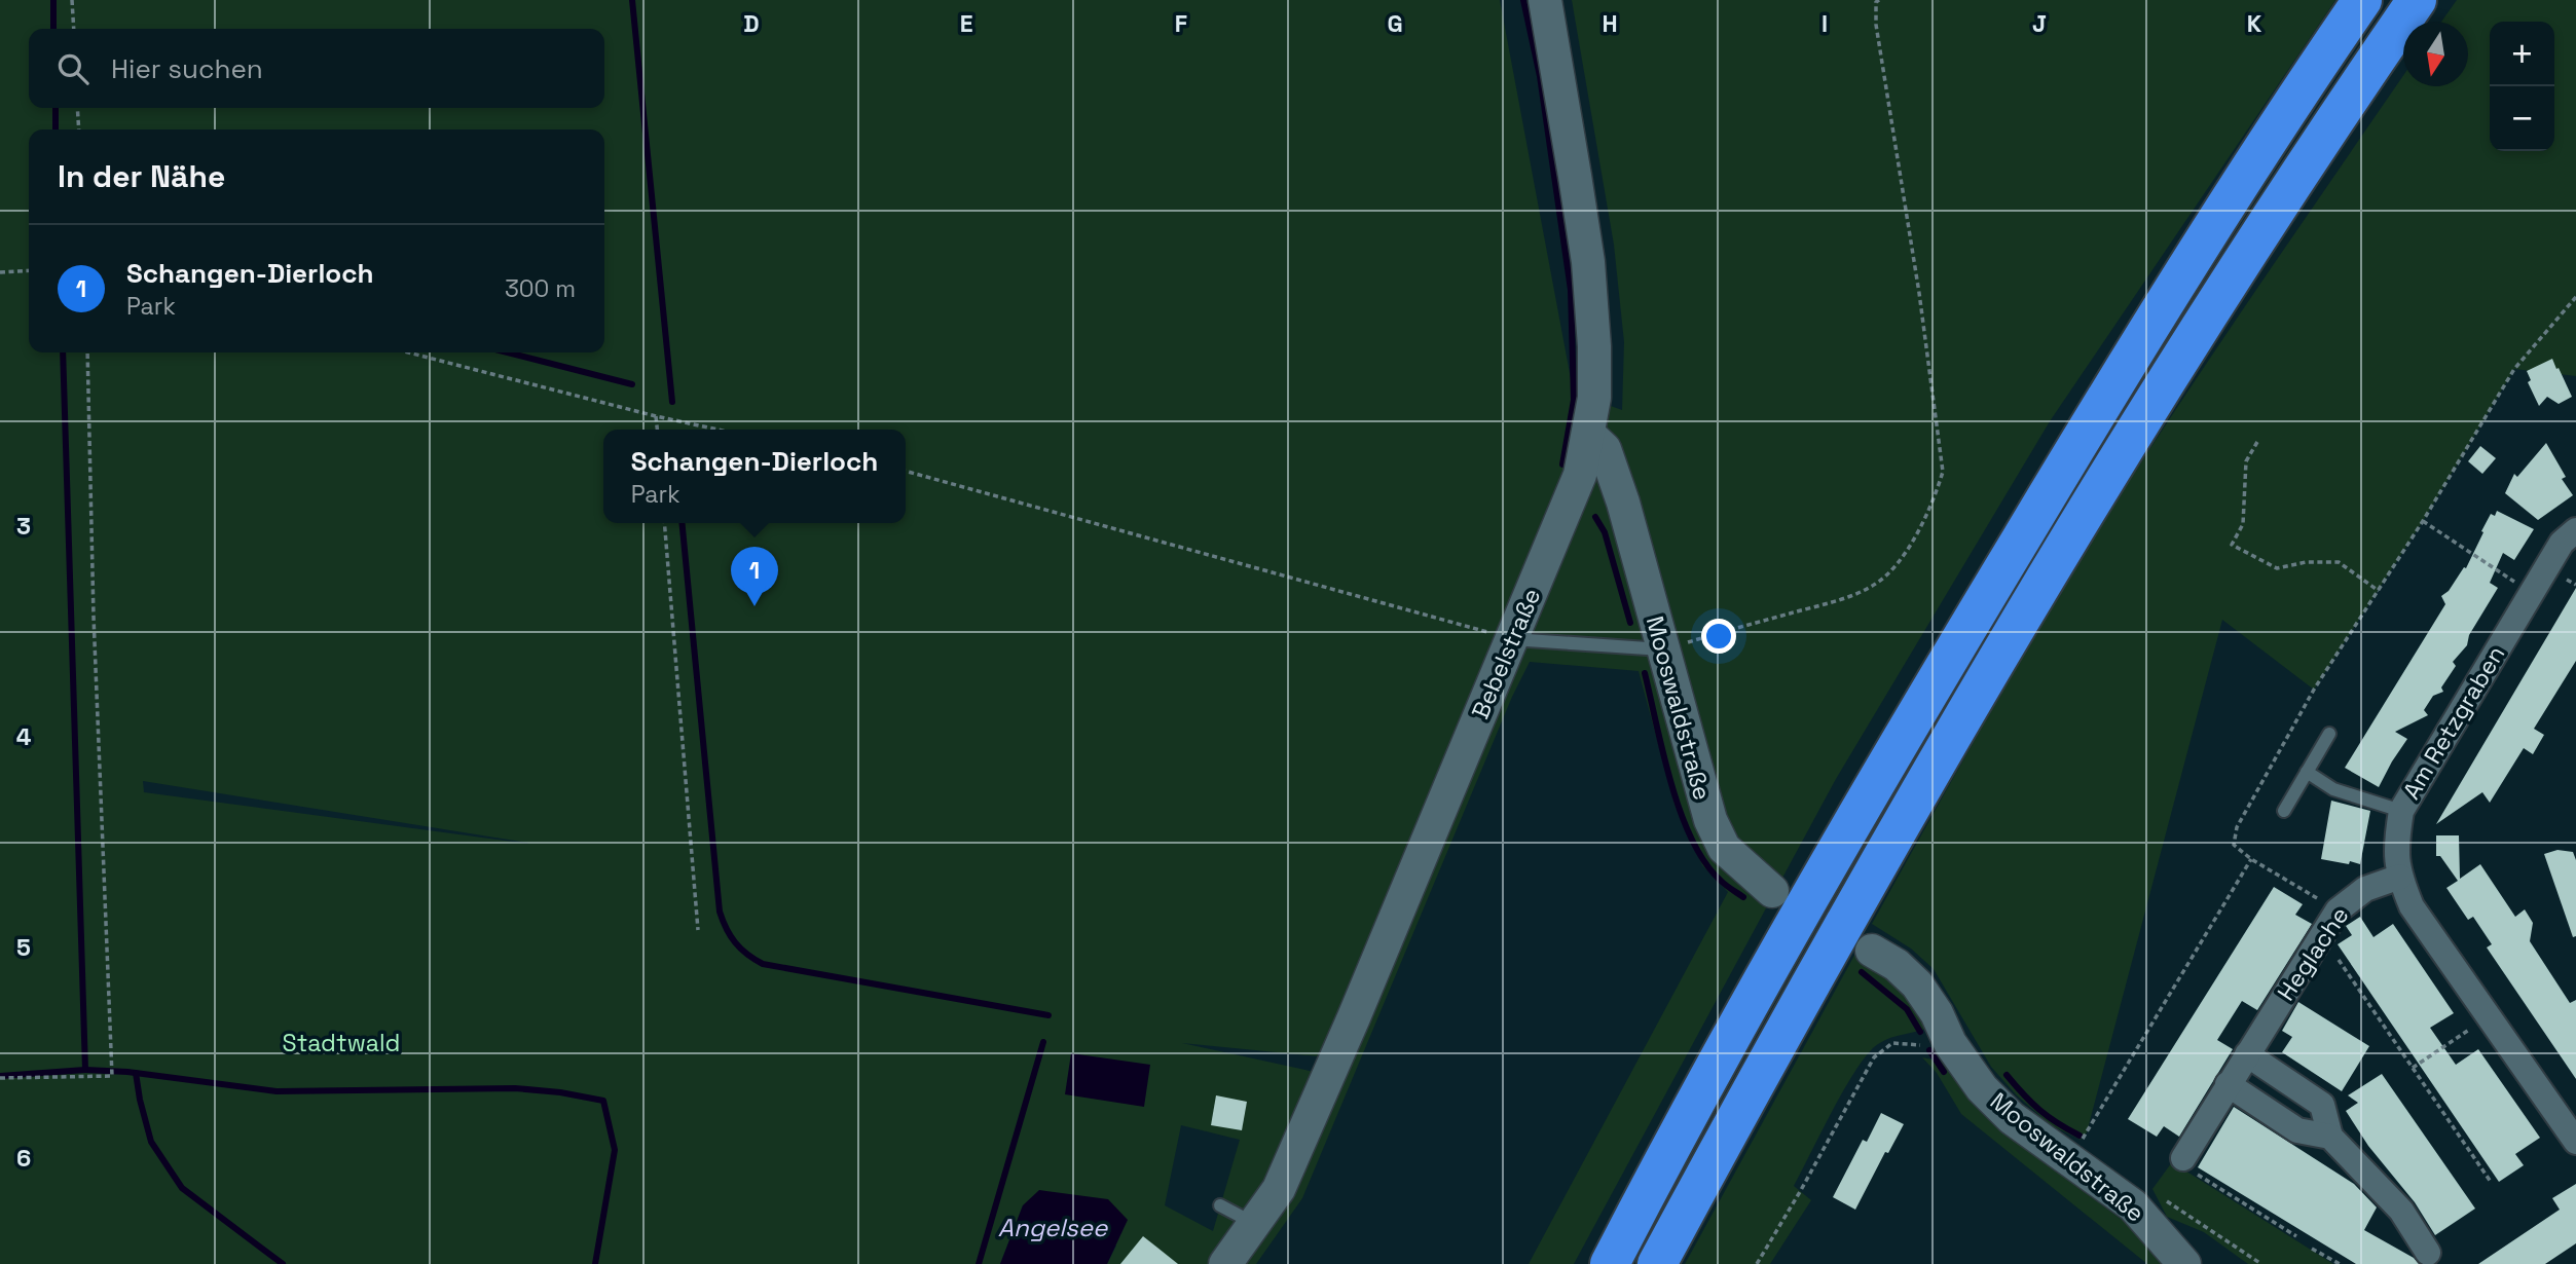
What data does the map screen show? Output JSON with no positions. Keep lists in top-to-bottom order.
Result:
{
  "streets": {
    "street": [
      "Bebelstraße",
      "Mooswaldstraße",
      "Am Retzgraben",
      "Heglache"
    ]
  },
  "crossings": [
    ["Bebelstraße", "Mooswaldstraße"],
    ["Am Retzgraben", "Heglache"]
  ],
  "water": ["Angelsee"],
  "parks": ["Stadtwald"],
  "north": "bottom",
  "page": {
    "map_buttons": ["+", "−"],
    "search": "Hier suchen",
    "heading": "In der Nähe",
    "list": [
      {
        "mark": "1",
        "name": "Schangen-Dierloch",
        "note": "Park",
        "value": "300 m"
      }
    ],
    "popup": ["Schangen-Dierloch", "Park"],
    "pins": "1"
  },
  "grid": {
    "columns": [
      "D",
      "E",
      "F",
      "G",
      "H",
      "I",
      "J",
      "K"
    ],
    "rows": [
      "3",
      "4",
      "5",
      "6"
    ]
  }
}
